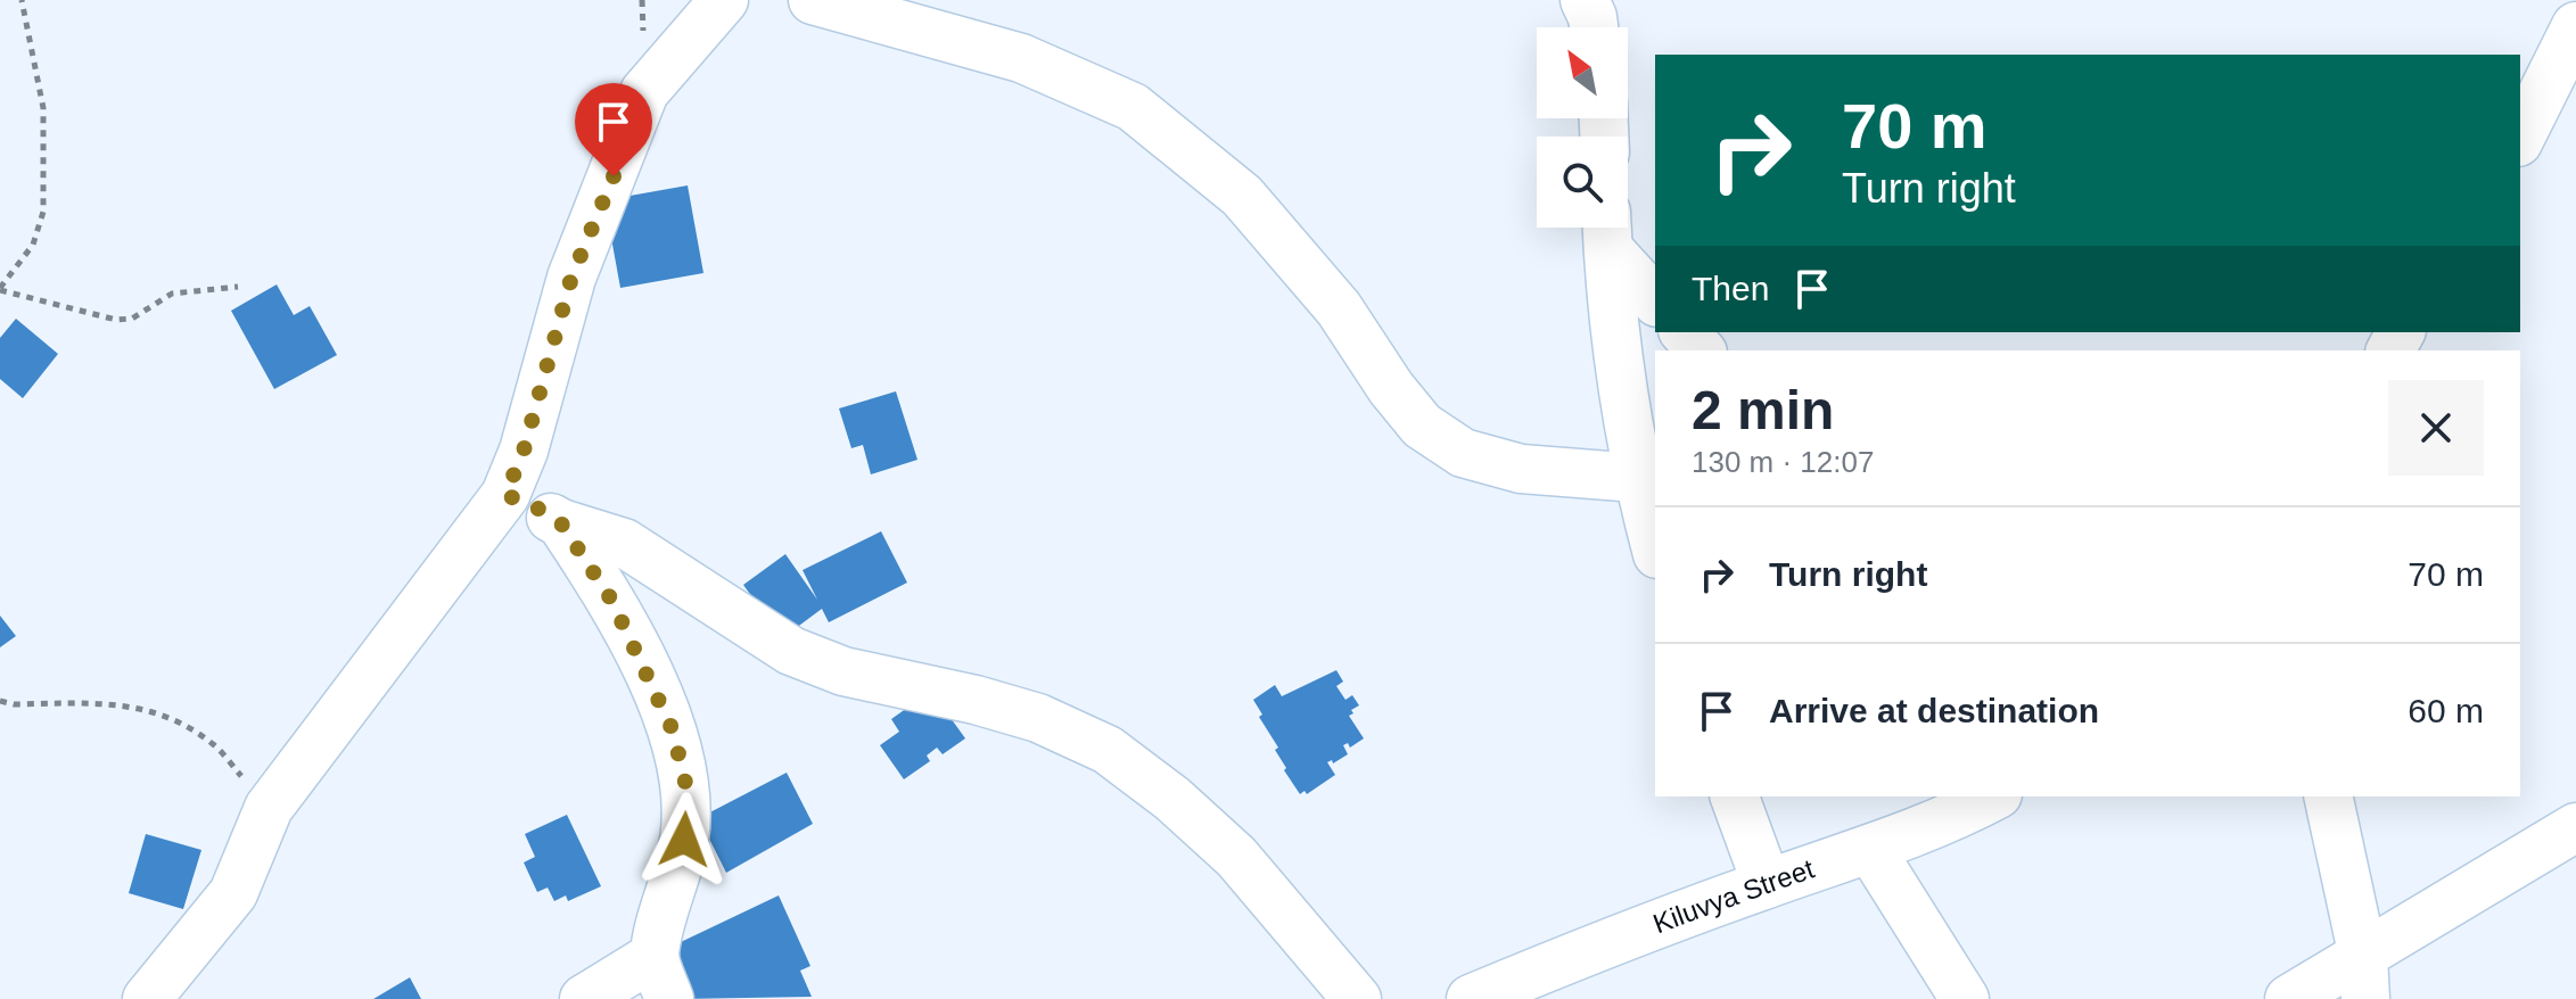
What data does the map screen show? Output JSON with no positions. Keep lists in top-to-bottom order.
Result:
{
  "streets": {
    "street": ["Kiluvya Street"]
  },
  "north": "top left",
  "page": {
    "turn": ["70 m", "Turn right"],
    "then": "Then",
    "heading": ["2 min", "130 m · 12:07"],
    "list": [
      {
        "name": "Turn right",
        "value": "70 m"
      },
      {
        "name": "Arrive at destination",
        "value": "60 m"
      }
    ]
  }
}
